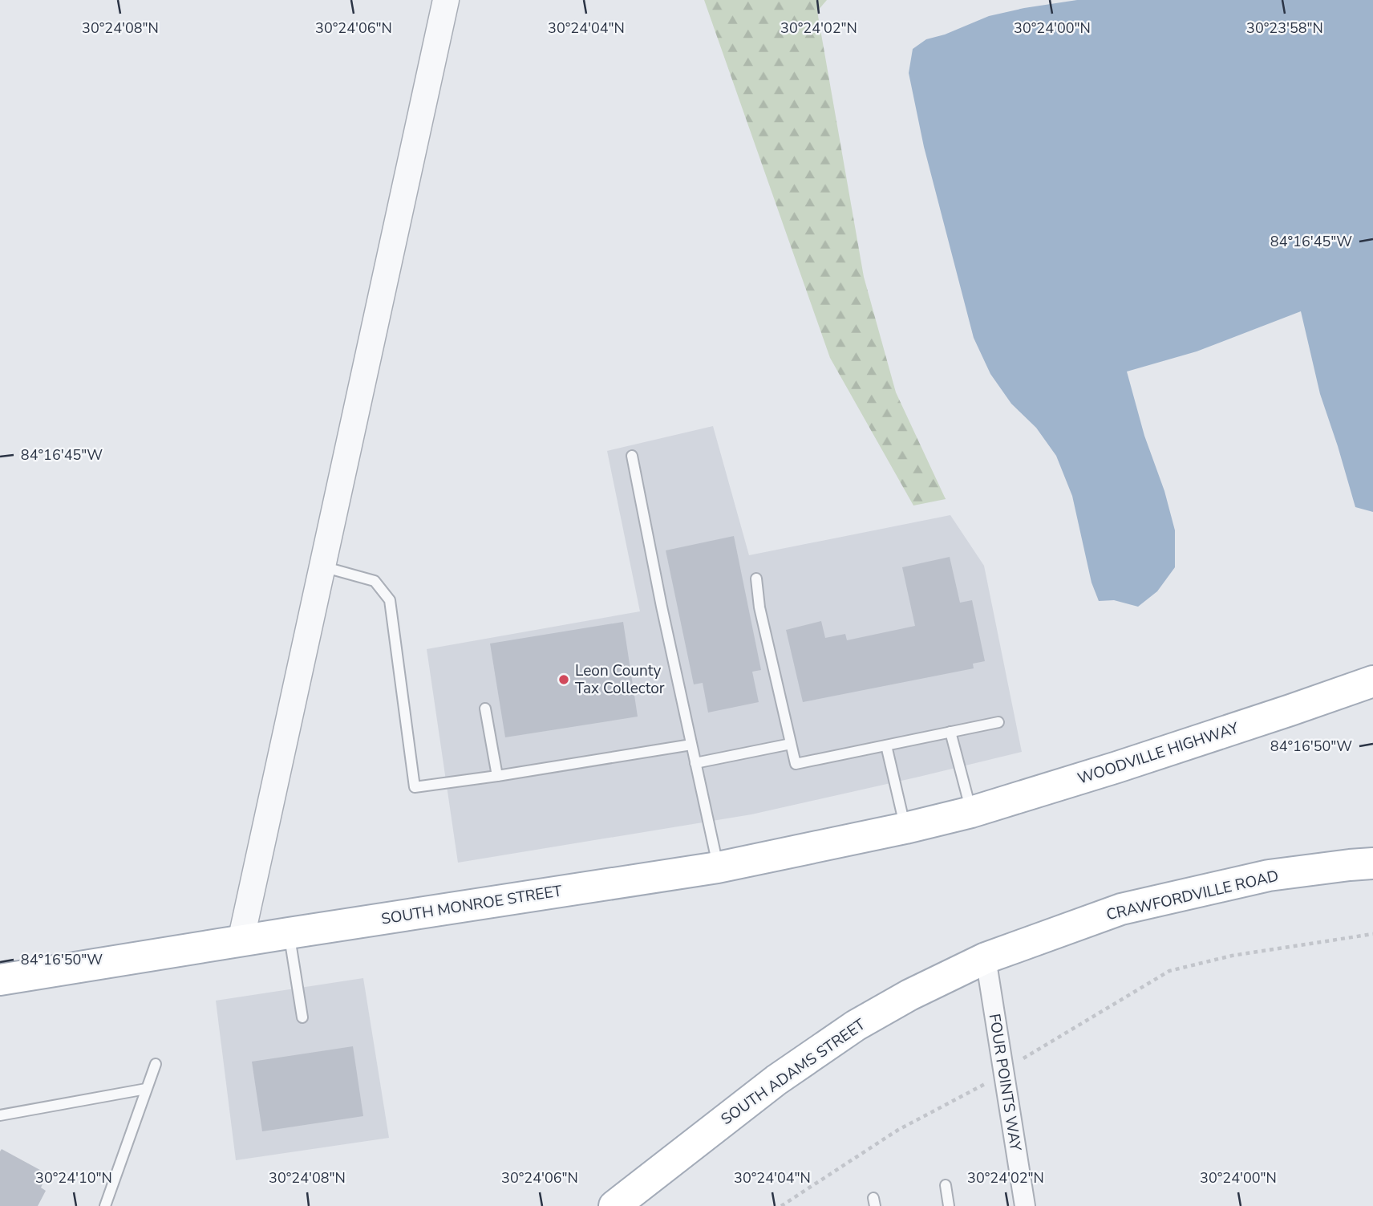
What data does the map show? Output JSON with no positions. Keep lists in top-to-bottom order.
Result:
{
  "streets": {
    "main road": [
      "WOODVILLE HIGHWAY",
      "CRAWFORDVILLE ROAD",
      "SOUTH MONROE STREET",
      "SOUTH ADAMS STREET"
    ],
    "street": ["FOUR POINTS WAY"]
  },
  "crossings": [
    ["WOODVILLE HIGHWAY", "SOUTH MONROE STREET"],
    ["CRAWFORDVILLE ROAD", "SOUTH ADAMS STREET"],
    ["CRAWFORDVILLE ROAD", "FOUR POINTS WAY"],
    ["SOUTH ADAMS STREET", "FOUR POINTS WAY"]
  ],
  "places": ["Leon County Tax Collector"],
  "coordinates": [
    "30°24'08\"N",
    "30°24'06\"N",
    "30°24'04\"N",
    "30°24'02\"N",
    "30°24'00\"N",
    "30°23'58\"N",
    "84°16'45\"W",
    "84°16'50\"W",
    "30°24'10\"N"
  ]
}
